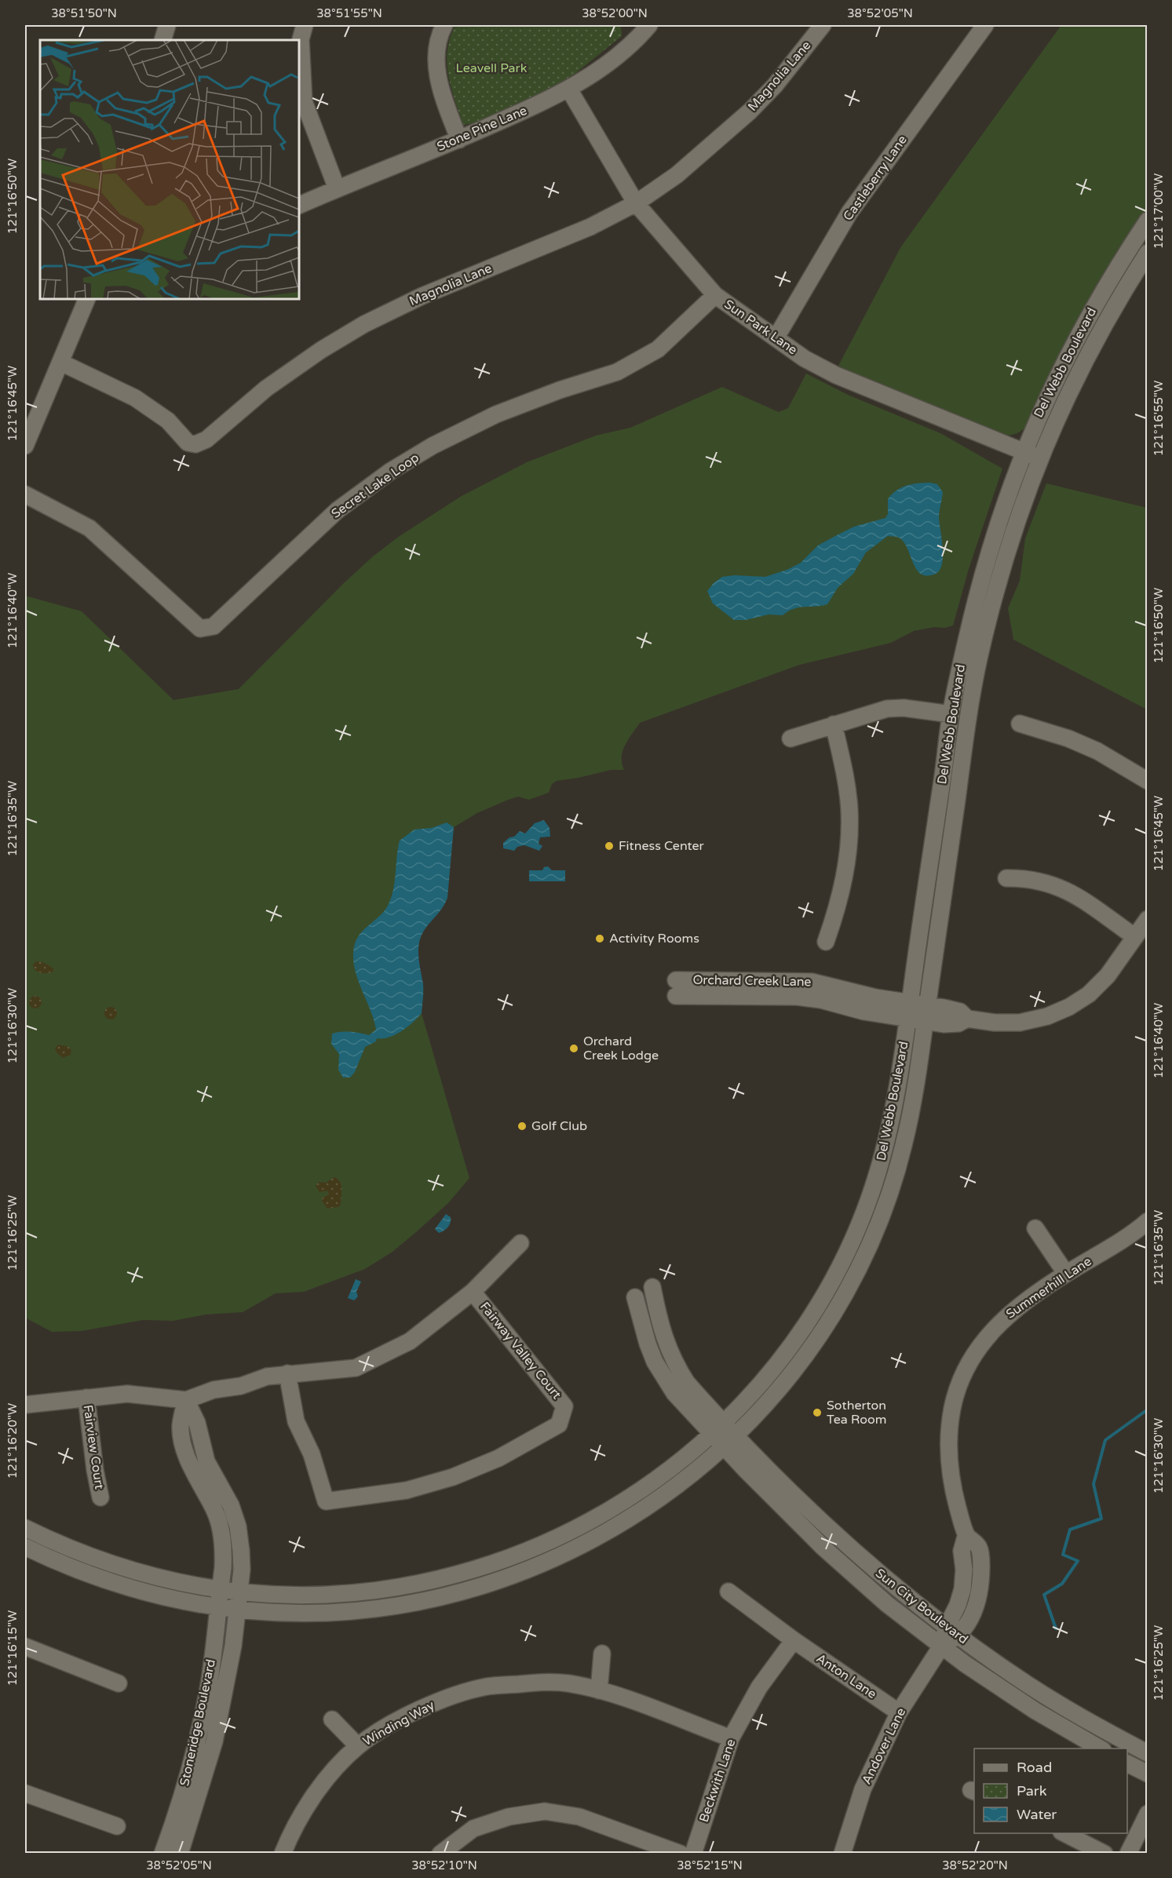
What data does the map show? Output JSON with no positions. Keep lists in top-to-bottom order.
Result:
{
  "streets": {
    "street": [
      "Magnolia Lane",
      "Stone Pine Lane",
      "Castleberry Lane",
      "Sun Park Lane",
      "Del Webb Boulevard",
      "Secret Lake Loop",
      "Orchard Creek Lane",
      "Summerhill Lane",
      "Fairway Valley Court",
      "Fairview Court",
      "Sun City Boulevard",
      "Anton Lane",
      "Stoneridge Boulevard",
      "Winding Way",
      "Andover Lane",
      "Beckwith Lane"
    ]
  },
  "crossings": [
    ["Magnolia Lane", "Sun Park Lane"],
    ["Stone Pine Lane", "Sun Park Lane"],
    ["Castleberry Lane", "Sun Park Lane"],
    ["Sun Park Lane", "Del Webb Boulevard"],
    ["Sun Park Lane", "Secret Lake Loop"],
    ["Del Webb Boulevard", "Orchard Creek Lane"],
    ["Del Webb Boulevard", "Sun City Boulevard"],
    ["Del Webb Boulevard", "Stoneridge Boulevard"],
    ["Summerhill Lane", "Sun City Boulevard"],
    ["Summerhill Lane", "Andover Lane"],
    ["Sun City Boulevard", "Andover Lane"],
    ["Anton Lane", "Andover Lane"],
    ["Anton Lane", "Beckwith Lane"],
    ["Winding Way", "Beckwith Lane"]
  ],
  "parks": ["Leavell Park"],
  "places": [
    "Fitness Center",
    "Activity Rooms",
    "Orchard Creek Lodge",
    "Golf Club",
    "Sotherton Tea Room"
  ],
  "legend": ["Road", "Park", "Water"],
  "coordinates": [
    "38°51'50\"N",
    "38°51'55\"N",
    "38°52'00\"N",
    "38°52'05\"N",
    "121°16'50\"W",
    "121°17'00\"W",
    "121°16'45\"W",
    "121°16'55\"W",
    "121°16'40\"W",
    "121°16'35\"W",
    "121°16'30\"W",
    "121°16'25\"W",
    "121°16'20\"W",
    "121°16'15\"W",
    "38°52'10\"N",
    "38°52'15\"N",
    "38°52'20\"N"
  ]
}
